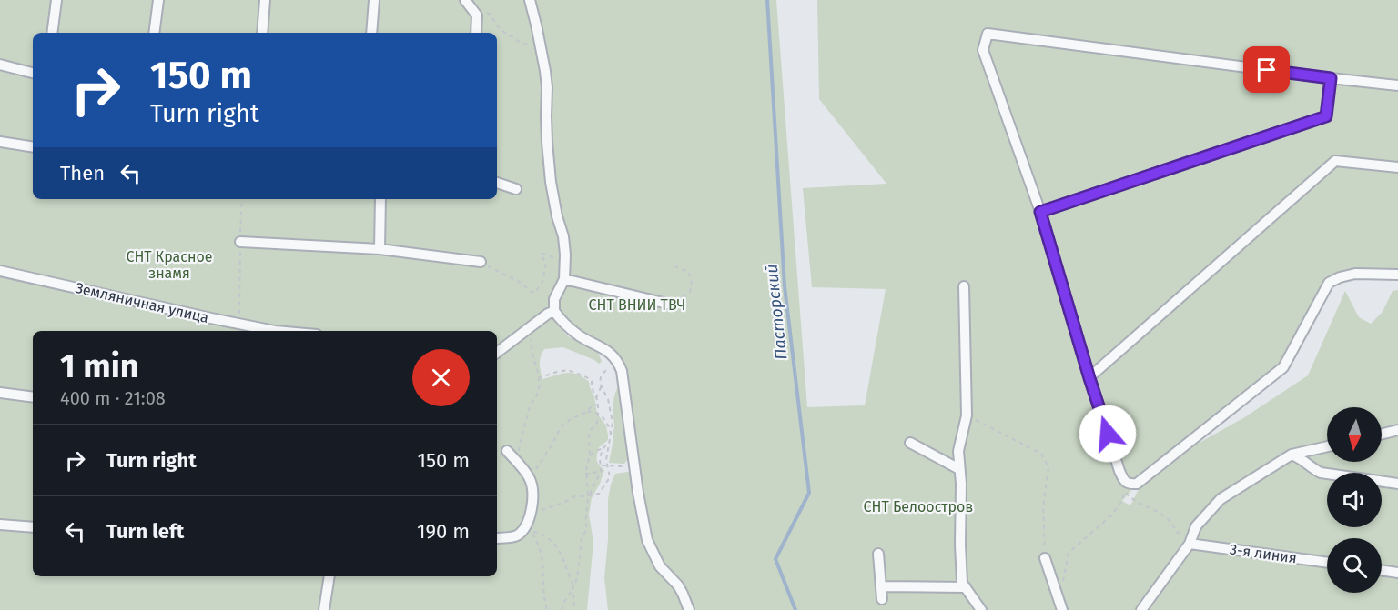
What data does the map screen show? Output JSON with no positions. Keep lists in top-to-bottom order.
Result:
{
  "streets": {
    "street": ["Земляничная улица", "3-я линия"]
  },
  "water": ["Пасторский"],
  "parks": ["СНТ Красное знамя", "СНТ ВНИИ ТВЧ", "СНТ Белоостров"],
  "north": "bottom",
  "page": {
    "turn": ["150 m", "Turn right"],
    "then": "Then",
    "heading": ["1 min", "400 m · 21:08"],
    "list": [
      {
        "name": "Turn right",
        "value": "150 m"
      },
      {
        "name": "Turn left",
        "value": "190 m"
      }
    ]
  }
}
